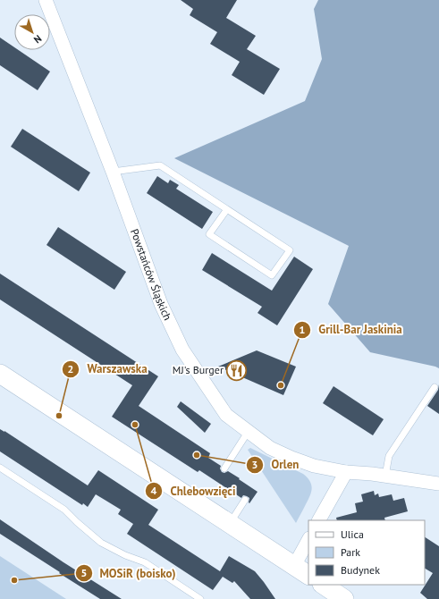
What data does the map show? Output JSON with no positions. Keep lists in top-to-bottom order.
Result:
{
  "streets": {
    "street": ["Powstańców Śląskich"]
  },
  "places": {
    "restaurant": ["MJ's Burger"],
    "other": [
      "Grill-Bar Jaskinia",
      "Warszawska",
      "Chlebowzięci",
      "Orlen",
      "MOSiR (boisko)"
    ]
  },
  "legend": ["Ulica", "Park", "Budynek"],
  "north": "bottom right"
}
